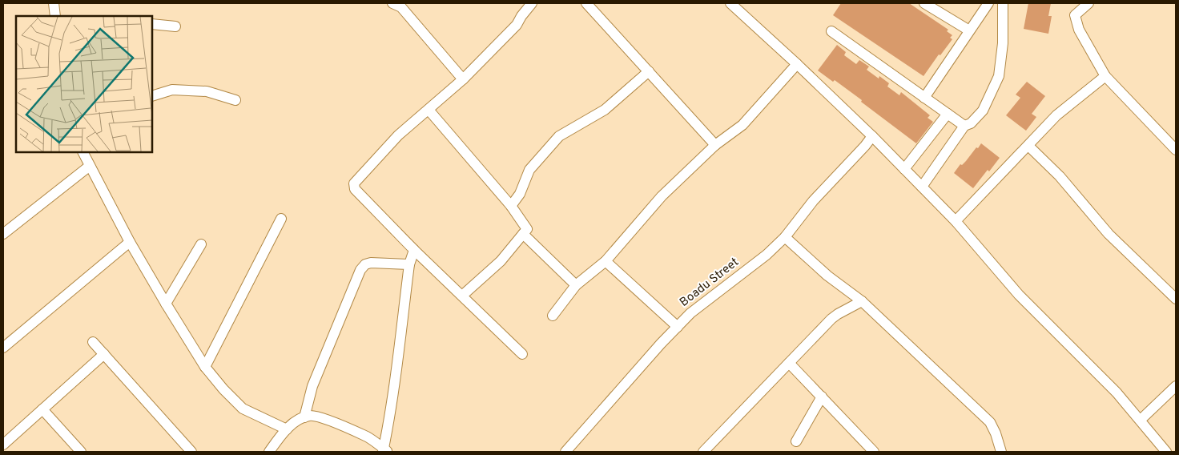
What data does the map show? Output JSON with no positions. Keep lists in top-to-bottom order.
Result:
{
  "streets": {
    "street": ["Boadu Street"]
  }
}
